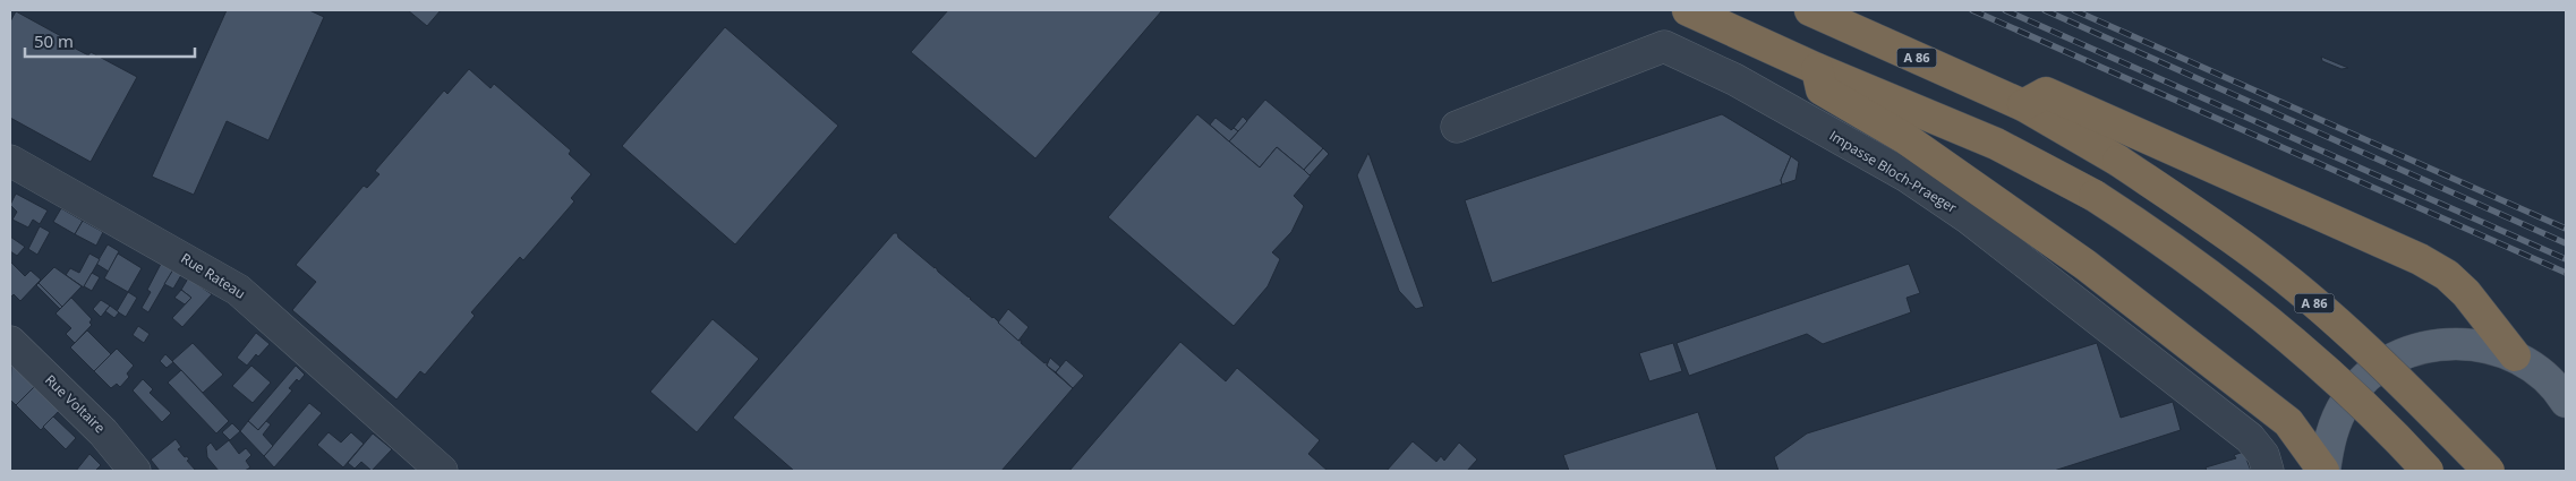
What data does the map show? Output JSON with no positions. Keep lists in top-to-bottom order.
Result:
{
  "streets": {
    "highway": ["A 86"],
    "street": ["Impasse Bloch-Praeger", "Rue Rateau", "Rue Voltaire"]
  },
  "scale_bar": "50 m"
}
